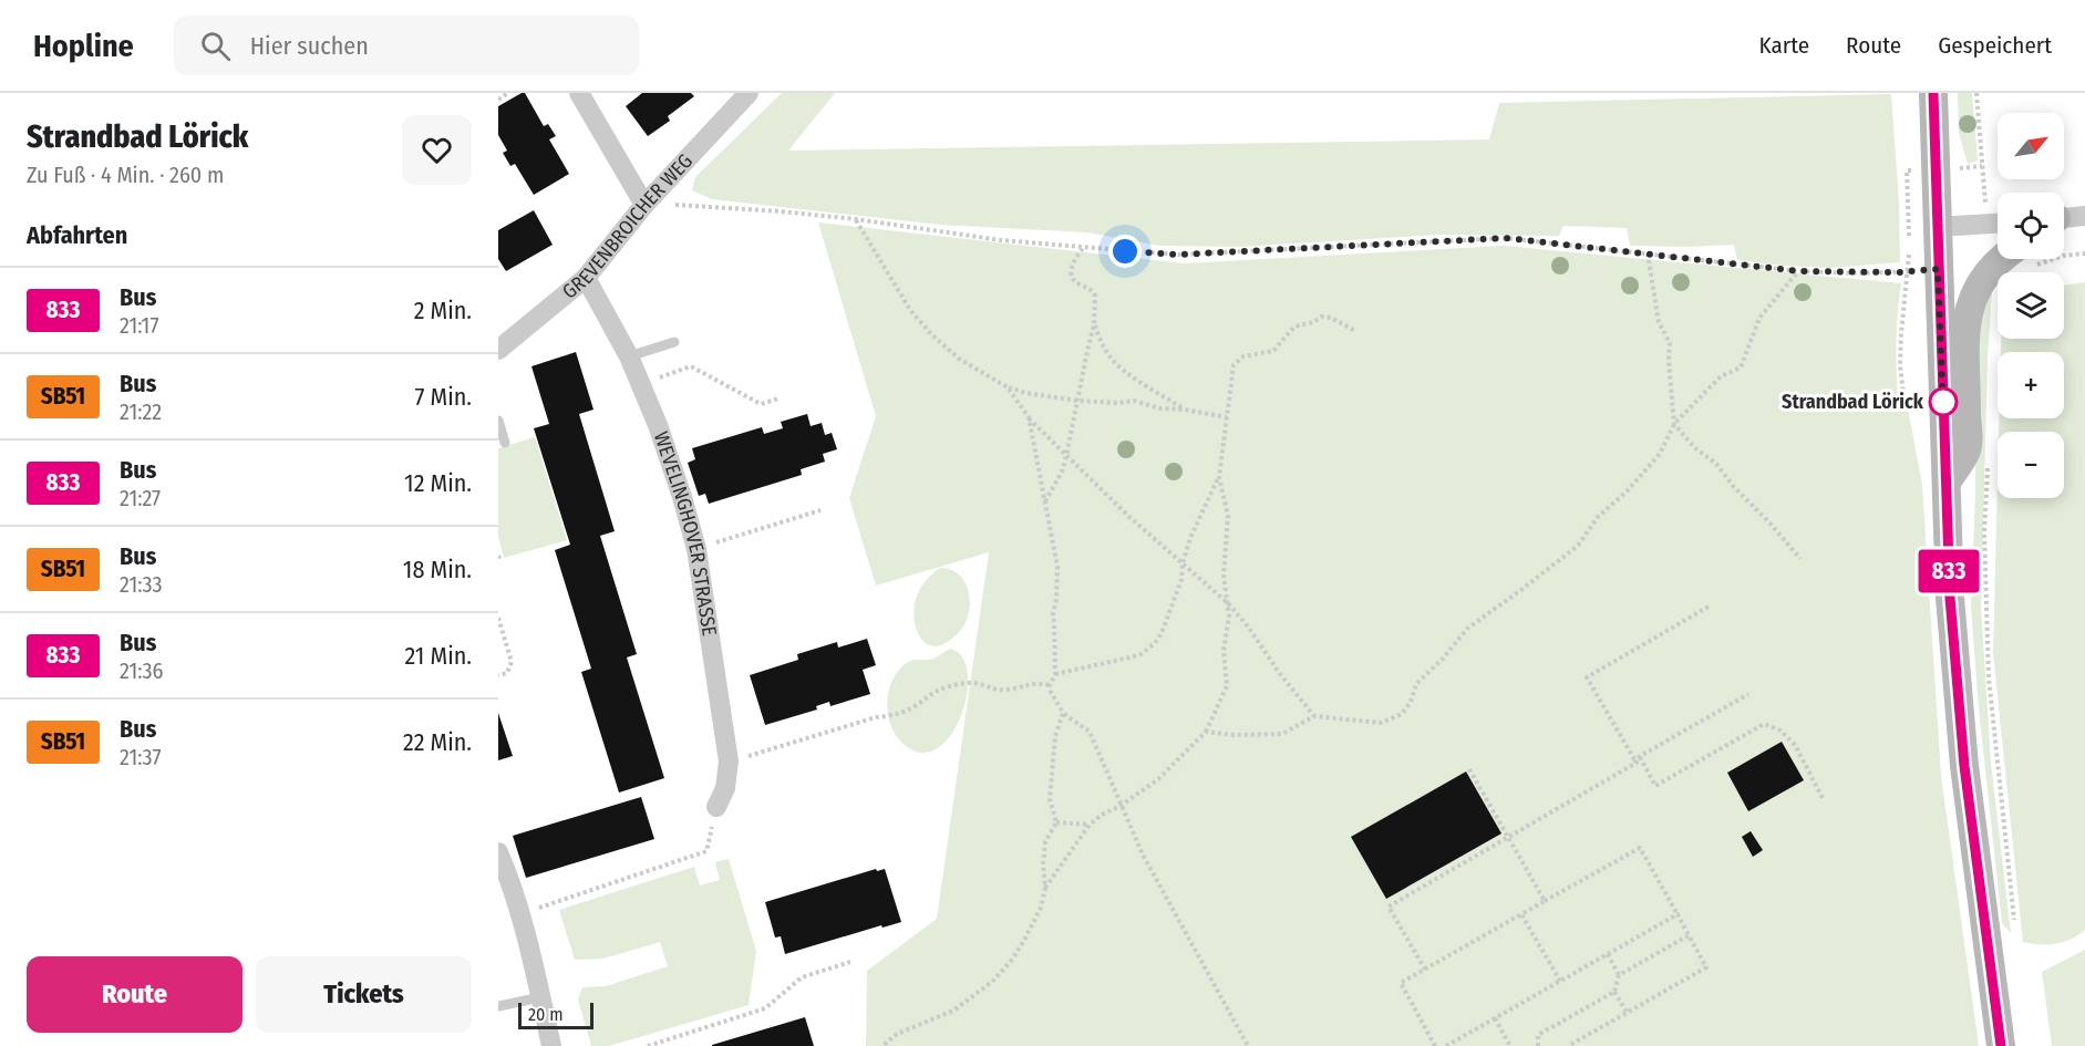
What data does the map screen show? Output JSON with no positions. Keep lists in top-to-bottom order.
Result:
{
  "streets": {
    "street": ["GREVENBROICHER WEG", "WEVELINGHOVER STRASSE"]
  },
  "crossings": [
    ["GREVENBROICHER WEG", "WEVELINGHOVER STRASSE"]
  ],
  "places": ["Strandbad Lörick"],
  "lines": ["bus line 833"],
  "scale_bar": "20 m",
  "north": "top right",
  "page": {
    "header": "Hopline",
    "search": "Hier suchen",
    "nav": ["Karte", "Route", "Gespeichert"],
    "heading": [
      ["Strandbad Lörick", "Zu Fuß · 4 Min. · 260 m"],
      "Abfahrten"
    ],
    "on_map": "833",
    "map_buttons": ["+", "−"],
    "list": [
      {
        "mark": "833",
        "name": "Bus",
        "note": "21:17",
        "value": "2 Min."
      },
      {
        "mark": "SB51",
        "name": "Bus",
        "note": "21:22",
        "value": "7 Min."
      },
      {
        "mark": "833",
        "name": "Bus",
        "note": "21:27",
        "value": "12 Min."
      },
      {
        "mark": "SB51",
        "name": "Bus",
        "note": "21:33",
        "value": "18 Min."
      },
      {
        "mark": "833",
        "name": "Bus",
        "note": "21:36",
        "value": "21 Min."
      },
      {
        "mark": "SB51",
        "name": "Bus",
        "note": "21:37",
        "value": "22 Min."
      }
    ],
    "buttons": ["Route", "Tickets"],
    "scale": "20 m"
  }
}
